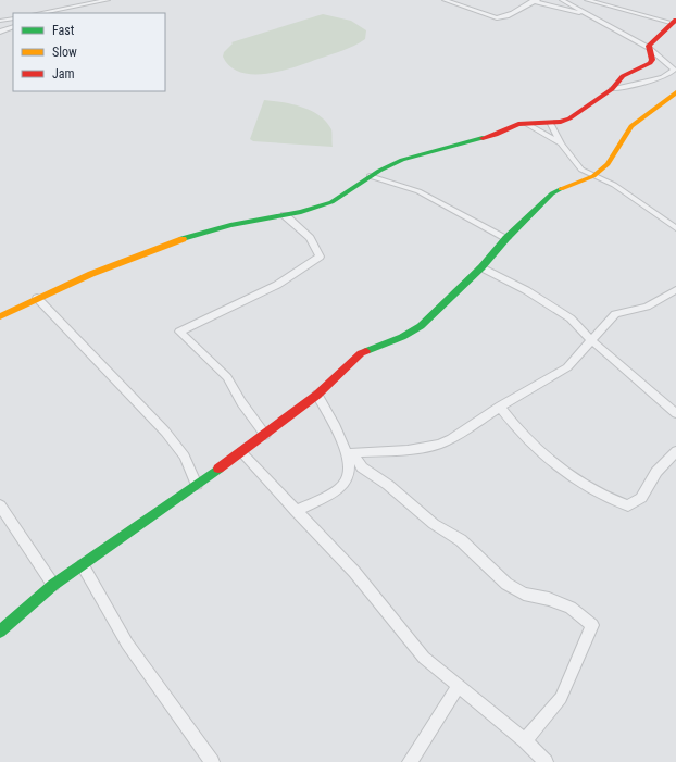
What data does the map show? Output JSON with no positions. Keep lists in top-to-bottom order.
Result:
{
  "legend": ["Fast", "Slow", "Jam"]
}
